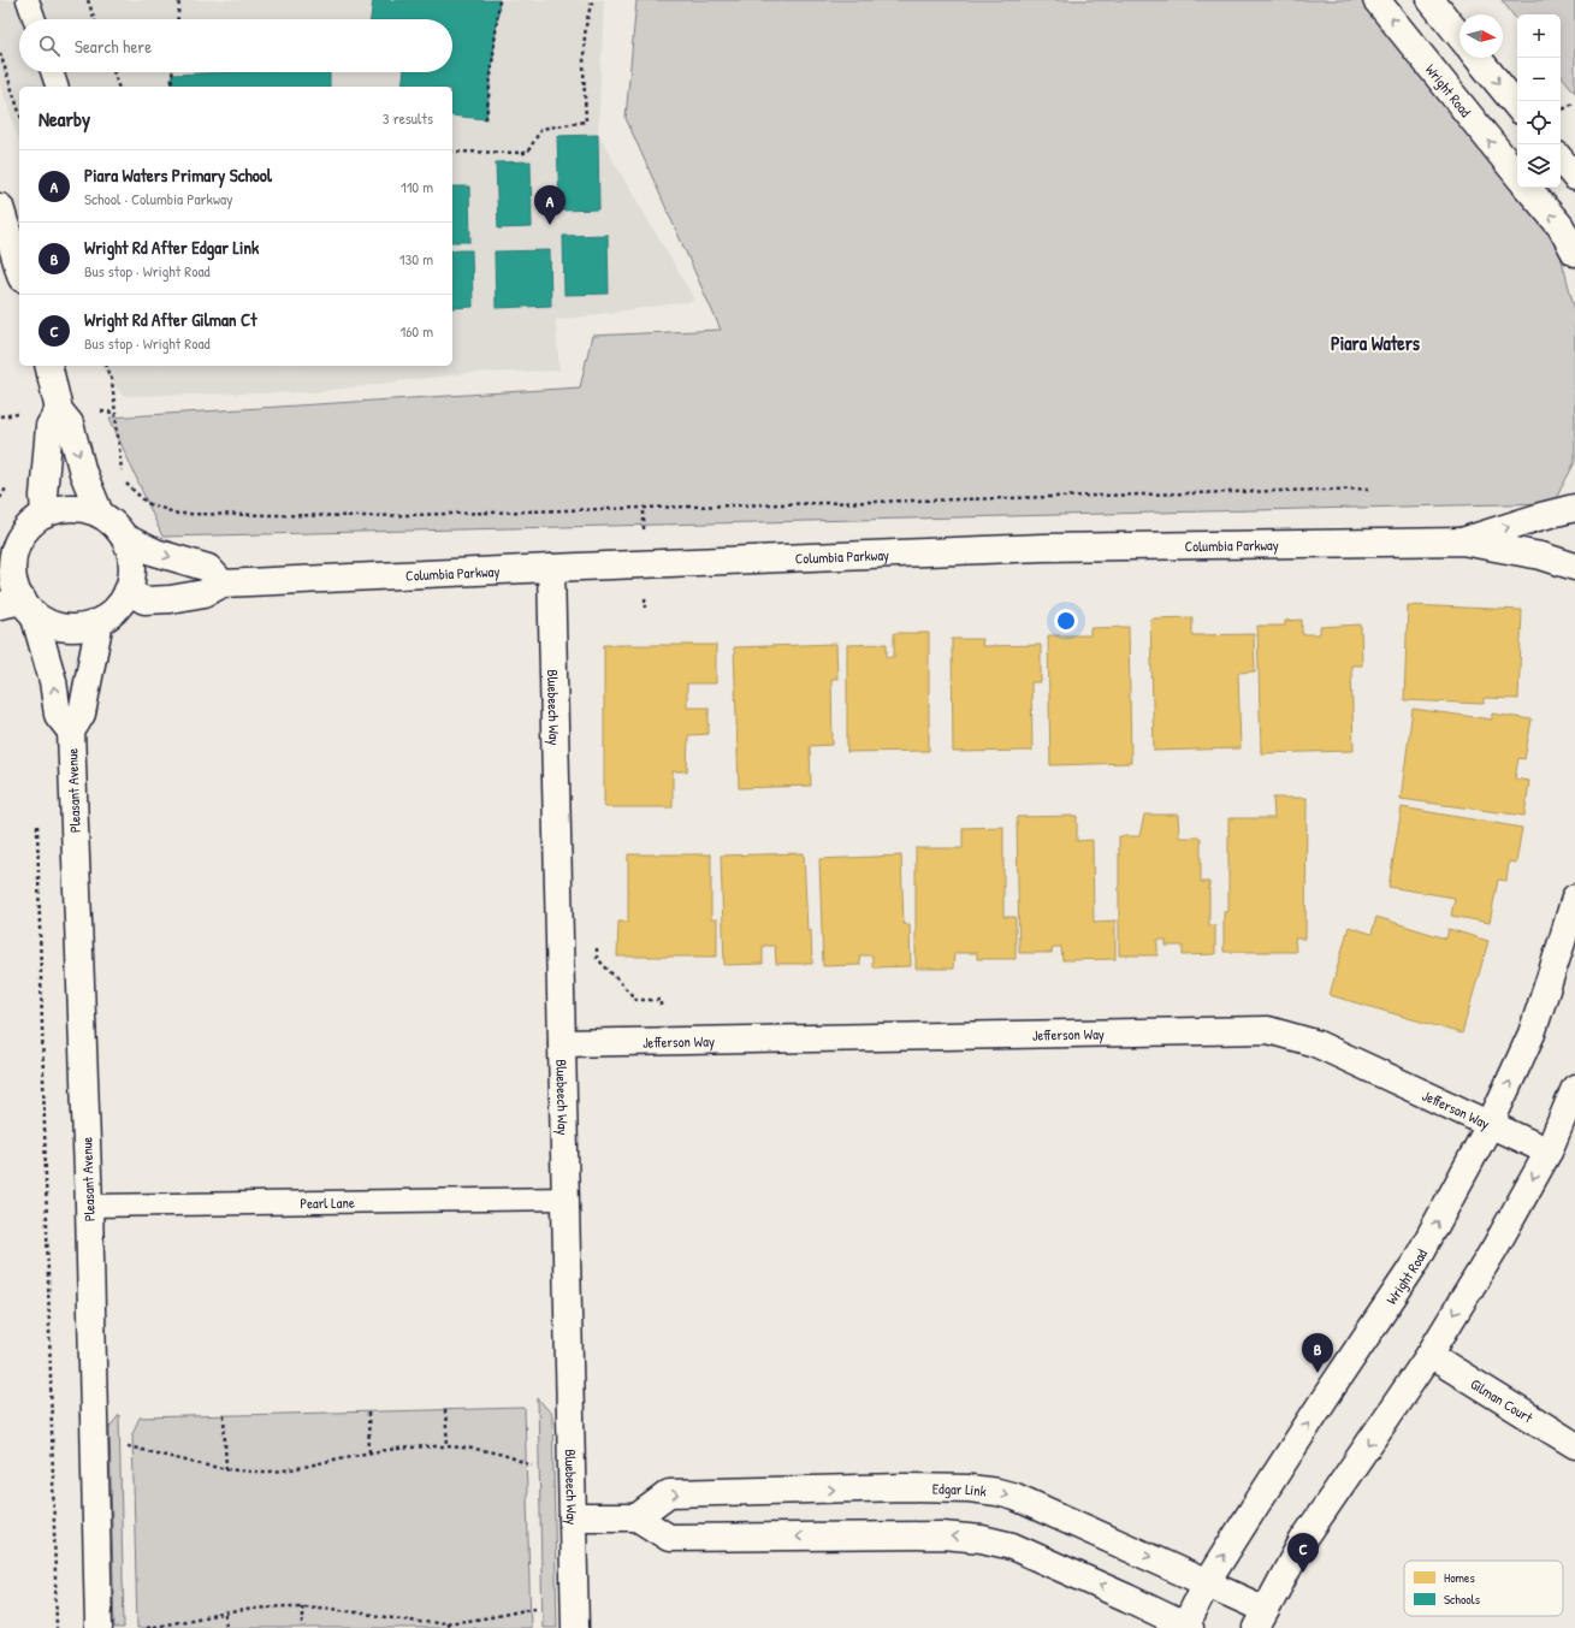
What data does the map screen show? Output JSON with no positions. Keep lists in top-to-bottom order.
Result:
{
  "streets": {
    "street": [
      "Wright Road",
      "Columbia Parkway",
      "Bluebeech Way",
      "Pleasant Avenue",
      "Jefferson Way",
      "Gilman Court",
      "Edgar Link"
    ],
    "lane": ["Pearl Lane"]
  },
  "crossings": [
    ["Wright Road", "Jefferson Way"],
    ["Wright Road", "Edgar Link"],
    ["Columbia Parkway", "Bluebeech Way"],
    ["Columbia Parkway", "Pleasant Avenue"],
    ["Bluebeech Way", "Jefferson Way"],
    ["Bluebeech Way", "Pearl Lane"],
    ["Pleasant Avenue", "Pearl Lane"]
  ],
  "districts": ["Piara Waters"],
  "legend": ["Homes", "Schools"],
  "north": "right",
  "page": {
    "map_buttons": ["+", "−"],
    "search": "Search here",
    "heading": ["Nearby", "3 results"],
    "list": [
      {
        "mark": "A",
        "name": "Piara Waters Primary School",
        "note": "School · Columbia Parkway",
        "value": "110 m"
      },
      {
        "mark": "B",
        "name": "Wright Rd After Edgar Link",
        "note": "Bus stop · Wright Road",
        "value": "130 m"
      },
      {
        "mark": "C",
        "name": "Wright Rd After Gilman Ct",
        "note": "Bus stop · Wright Road",
        "value": "160 m"
      }
    ],
    "pins": ["A", "B", "C"]
  }
}
